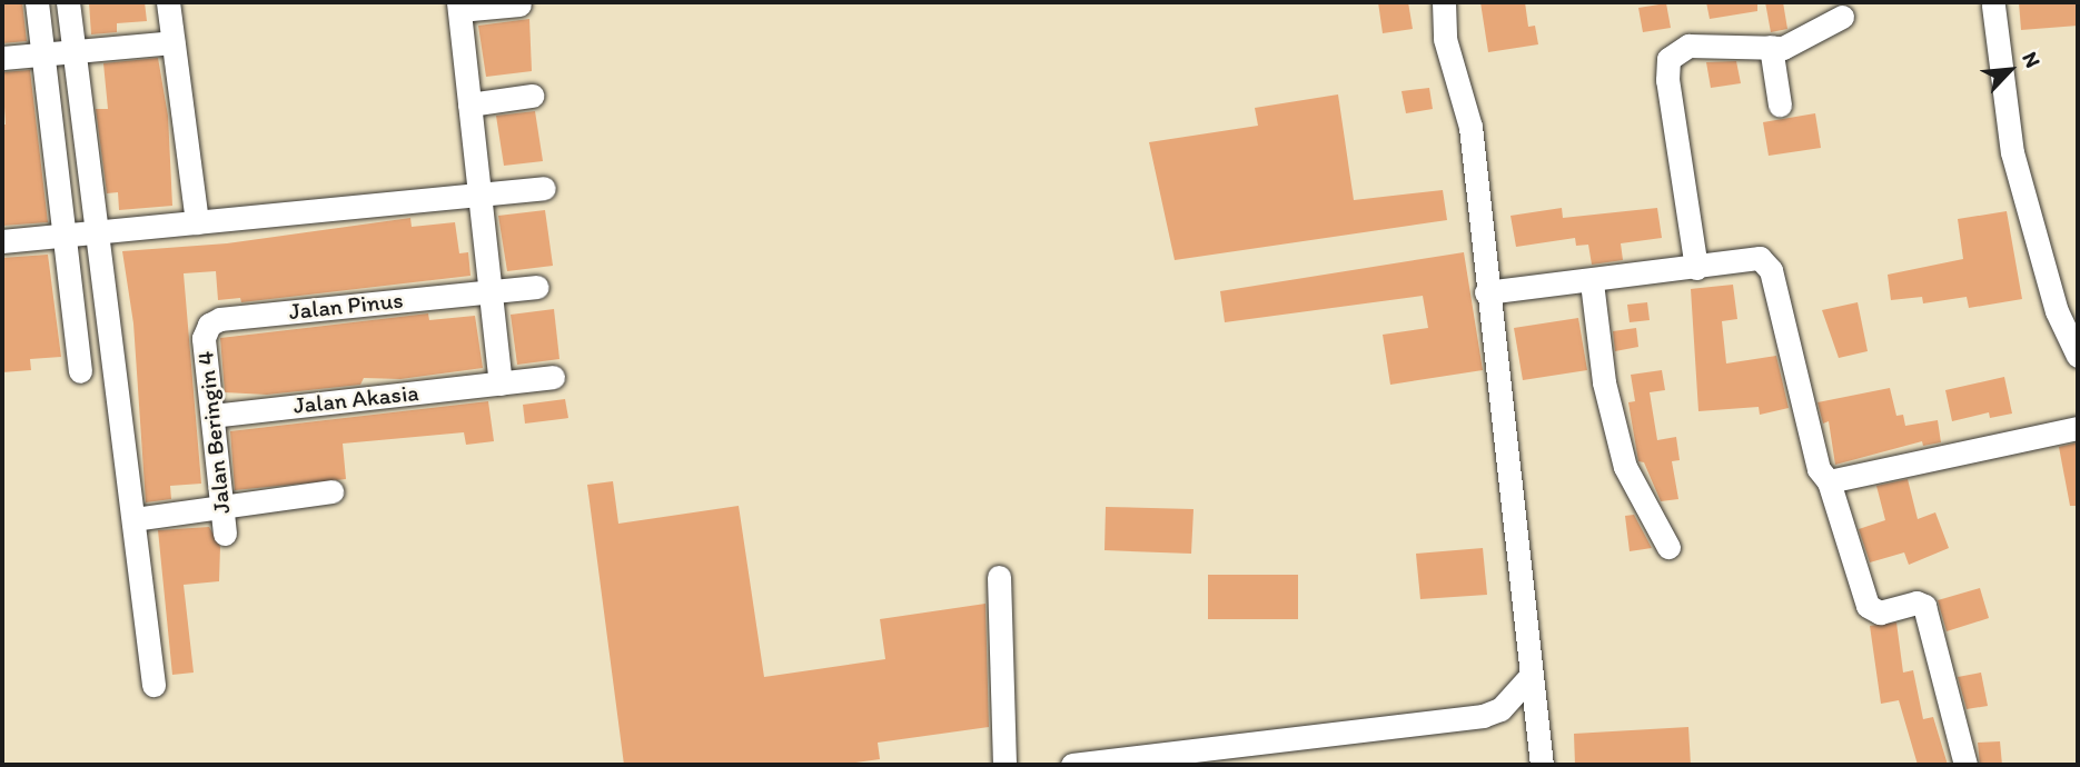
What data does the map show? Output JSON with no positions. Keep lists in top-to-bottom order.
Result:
{
  "streets": {
    "street": ["Jalan Pinus", "Jalan Akasia", "Jalan Beringin 4"]
  },
  "crossings": [
    ["Jalan Pinus", "Jalan Beringin 4"],
    ["Jalan Akasia", "Jalan Beringin 4"]
  ],
  "north": "top right"
}
